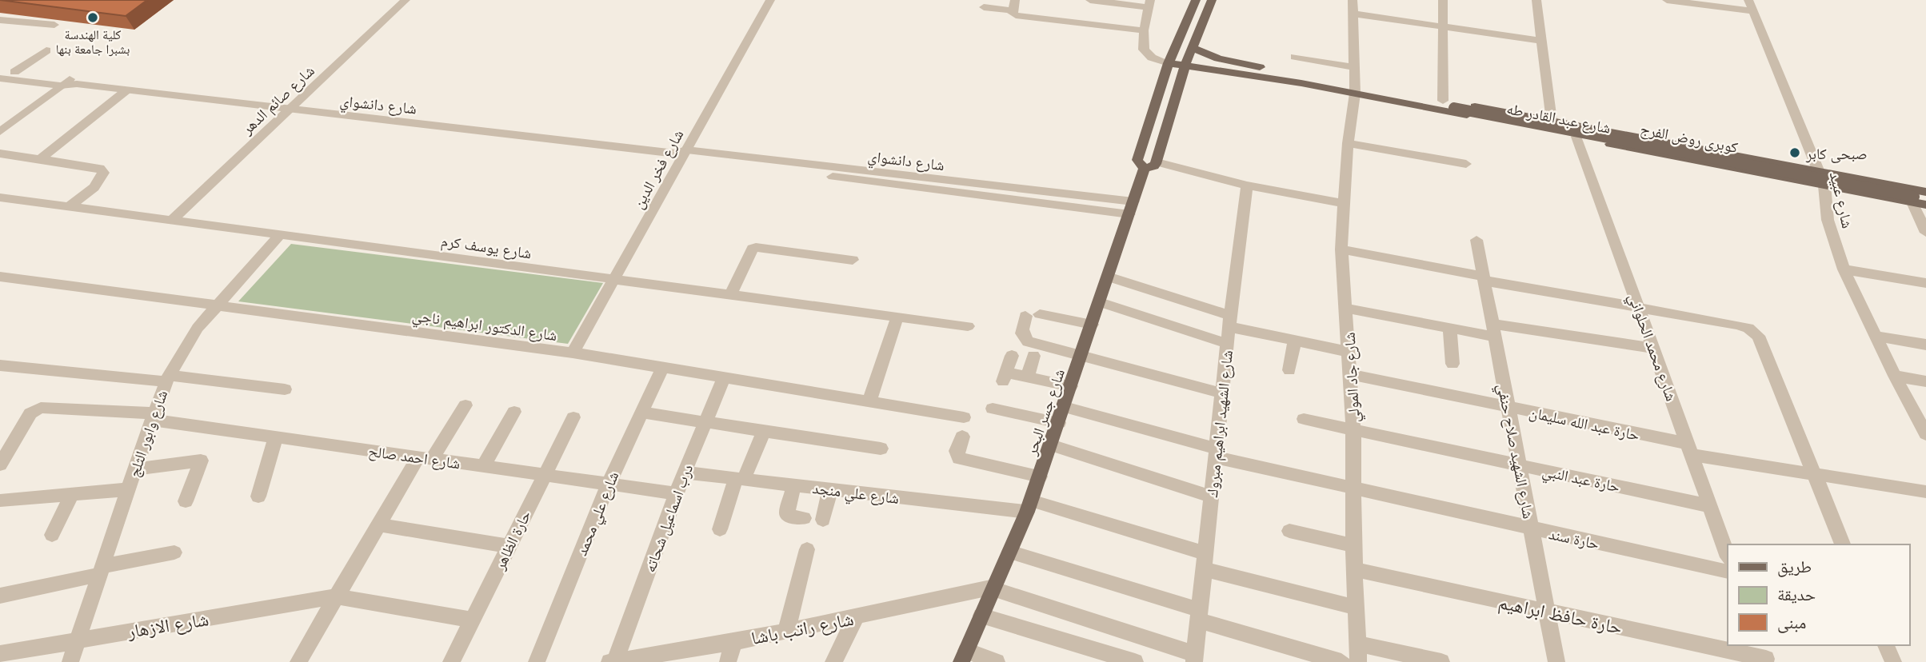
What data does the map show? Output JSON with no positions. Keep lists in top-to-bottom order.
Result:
{
  "streets": {
    "main road": ["شارع عبد القادر طه", "كوبرى روض الفرج", "شارع جسر البحر"],
    "street": [
      "شارع صائم الدهر",
      "شارع دانشواي",
      "شارع فخر الدين",
      "شارع عبيد",
      "شارع يوسف كرم",
      "شارع الدكتور ابراهيم ناجي",
      "شارع محمد الحلواني",
      "شارع جاد المولي",
      "حارة عبد الله سليمان",
      "شارع الشهيد ابراهيم مبروك",
      "شارع وابور الثلج",
      "شارع الشهيد صلاح حنفي",
      "شارع احمد صالح",
      "حارة عبد النبي",
      "شارع علي منجد",
      "شارع علي محمد",
      "درب اسماعيل شحاته",
      "حارة سند",
      "حارة الظاهر",
      "حارة حافظ ابراهيم",
      "شارع الازهار",
      "شارع راتب باشا"
    ]
  },
  "crossings": [
    ["شارع صائم الدهر", "شارع دانشواي"],
    ["شارع صائم الدهر", "شارع يوسف كرم"],
    ["شارع دانشواي", "شارع فخر الدين"],
    ["شارع دانشواي", "شارع جسر البحر"],
    ["شارع عبد القادر طه", "كوبرى روض الفرج"],
    ["شارع عبد القادر طه", "شارع عبيد"],
    ["شارع عبد القادر طه", "شارع محمد الحلواني"],
    ["شارع عبد القادر طه", "شارع جاد المولي"],
    ["شارع عبد القادر طه", "شارع جسر البحر"],
    ["شارع فخر الدين", "شارع يوسف كرم"],
    ["شارع فخر الدين", "شارع الدكتور ابراهيم ناجي"],
    ["شارع يوسف كرم", "شارع وابور الثلج"],
    ["شارع الدكتور ابراهيم ناجي", "شارع وابور الثلج"],
    ["شارع الدكتور ابراهيم ناجي", "شارع علي محمد"],
    ["شارع الدكتور ابراهيم ناجي", "درب اسماعيل شحاته"],
    ["شارع محمد الحلواني", "حارة عبد الله سليمان"],
    ["شارع محمد الحلواني", "حارة عبد النبي"],
    ["شارع جاد المولي", "حارة عبد الله سليمان"],
    ["شارع جاد المولي", "حارة عبد النبي"],
    ["شارع جاد المولي", "شارع علي منجد"],
    ["شارع جاد المولي", "حارة سند"],
    ["شارع جاد المولي", "حارة حافظ ابراهيم"],
    ["شارع جسر البحر", "شارع علي منجد"],
    ["شارع جسر البحر", "حارة سند"],
    ["شارع جسر البحر", "شارع راتب باشا"],
    ["حارة عبد الله سليمان", "شارع الشهيد صلاح حنفي"],
    ["شارع الشهيد ابراهيم مبروك", "شارع علي منجد"],
    ["شارع الشهيد ابراهيم مبروك", "حارة سند"],
    ["شارع وابور الثلج", "شارع احمد صالح"],
    ["شارع وابور الثلج", "شارع الازهار"],
    ["شارع الشهيد صلاح حنفي", "حارة عبد النبي"],
    ["شارع الشهيد صلاح حنفي", "حارة سند"],
    ["شارع الشهيد صلاح حنفي", "حارة حافظ ابراهيم"],
    ["شارع احمد صالح", "شارع علي محمد"],
    ["شارع احمد صالح", "درب اسماعيل شحاته"],
    ["شارع احمد صالح", "حارة الظاهر"],
    ["شارع علي منجد", "درب اسماعيل شحاته"],
    ["درب اسماعيل شحاته", "شارع راتب باشا"],
    ["حارة الظاهر", "شارع الازهار"]
  ],
  "places": ["كلية الهندسة بشبرا جامعة بنها", "صبحى كابر"],
  "legend": ["طريق", "حديقة", "مبنى"]
}
